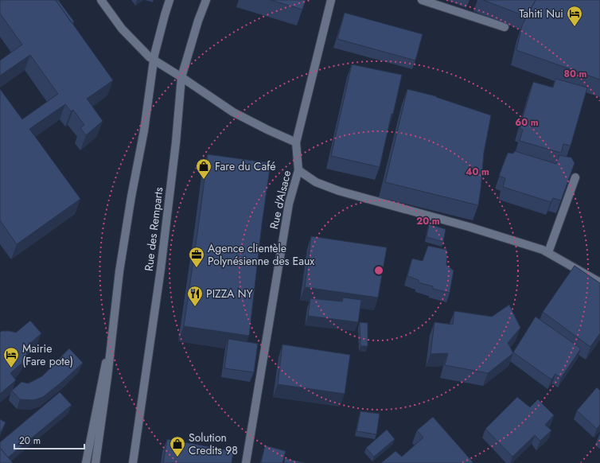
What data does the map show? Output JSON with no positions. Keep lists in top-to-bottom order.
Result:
{
  "streets": {
    "street": ["Rue d'Alsace", "Rue des Remparts"]
  },
  "places": {
    "hotel": ["Tahiti Nui", "Mairie (Fare pote)"],
    "shop": ["Fare du Café", "Solution Credits 98"],
    "office": ["Agence clientèle Polynésienne des Eaux"],
    "restaurant": ["PIZZA NY"]
  },
  "scale_bar": "20 m",
  "rings": [
    "80 m",
    "60 m",
    "40 m",
    "20 m"
  ]
}
